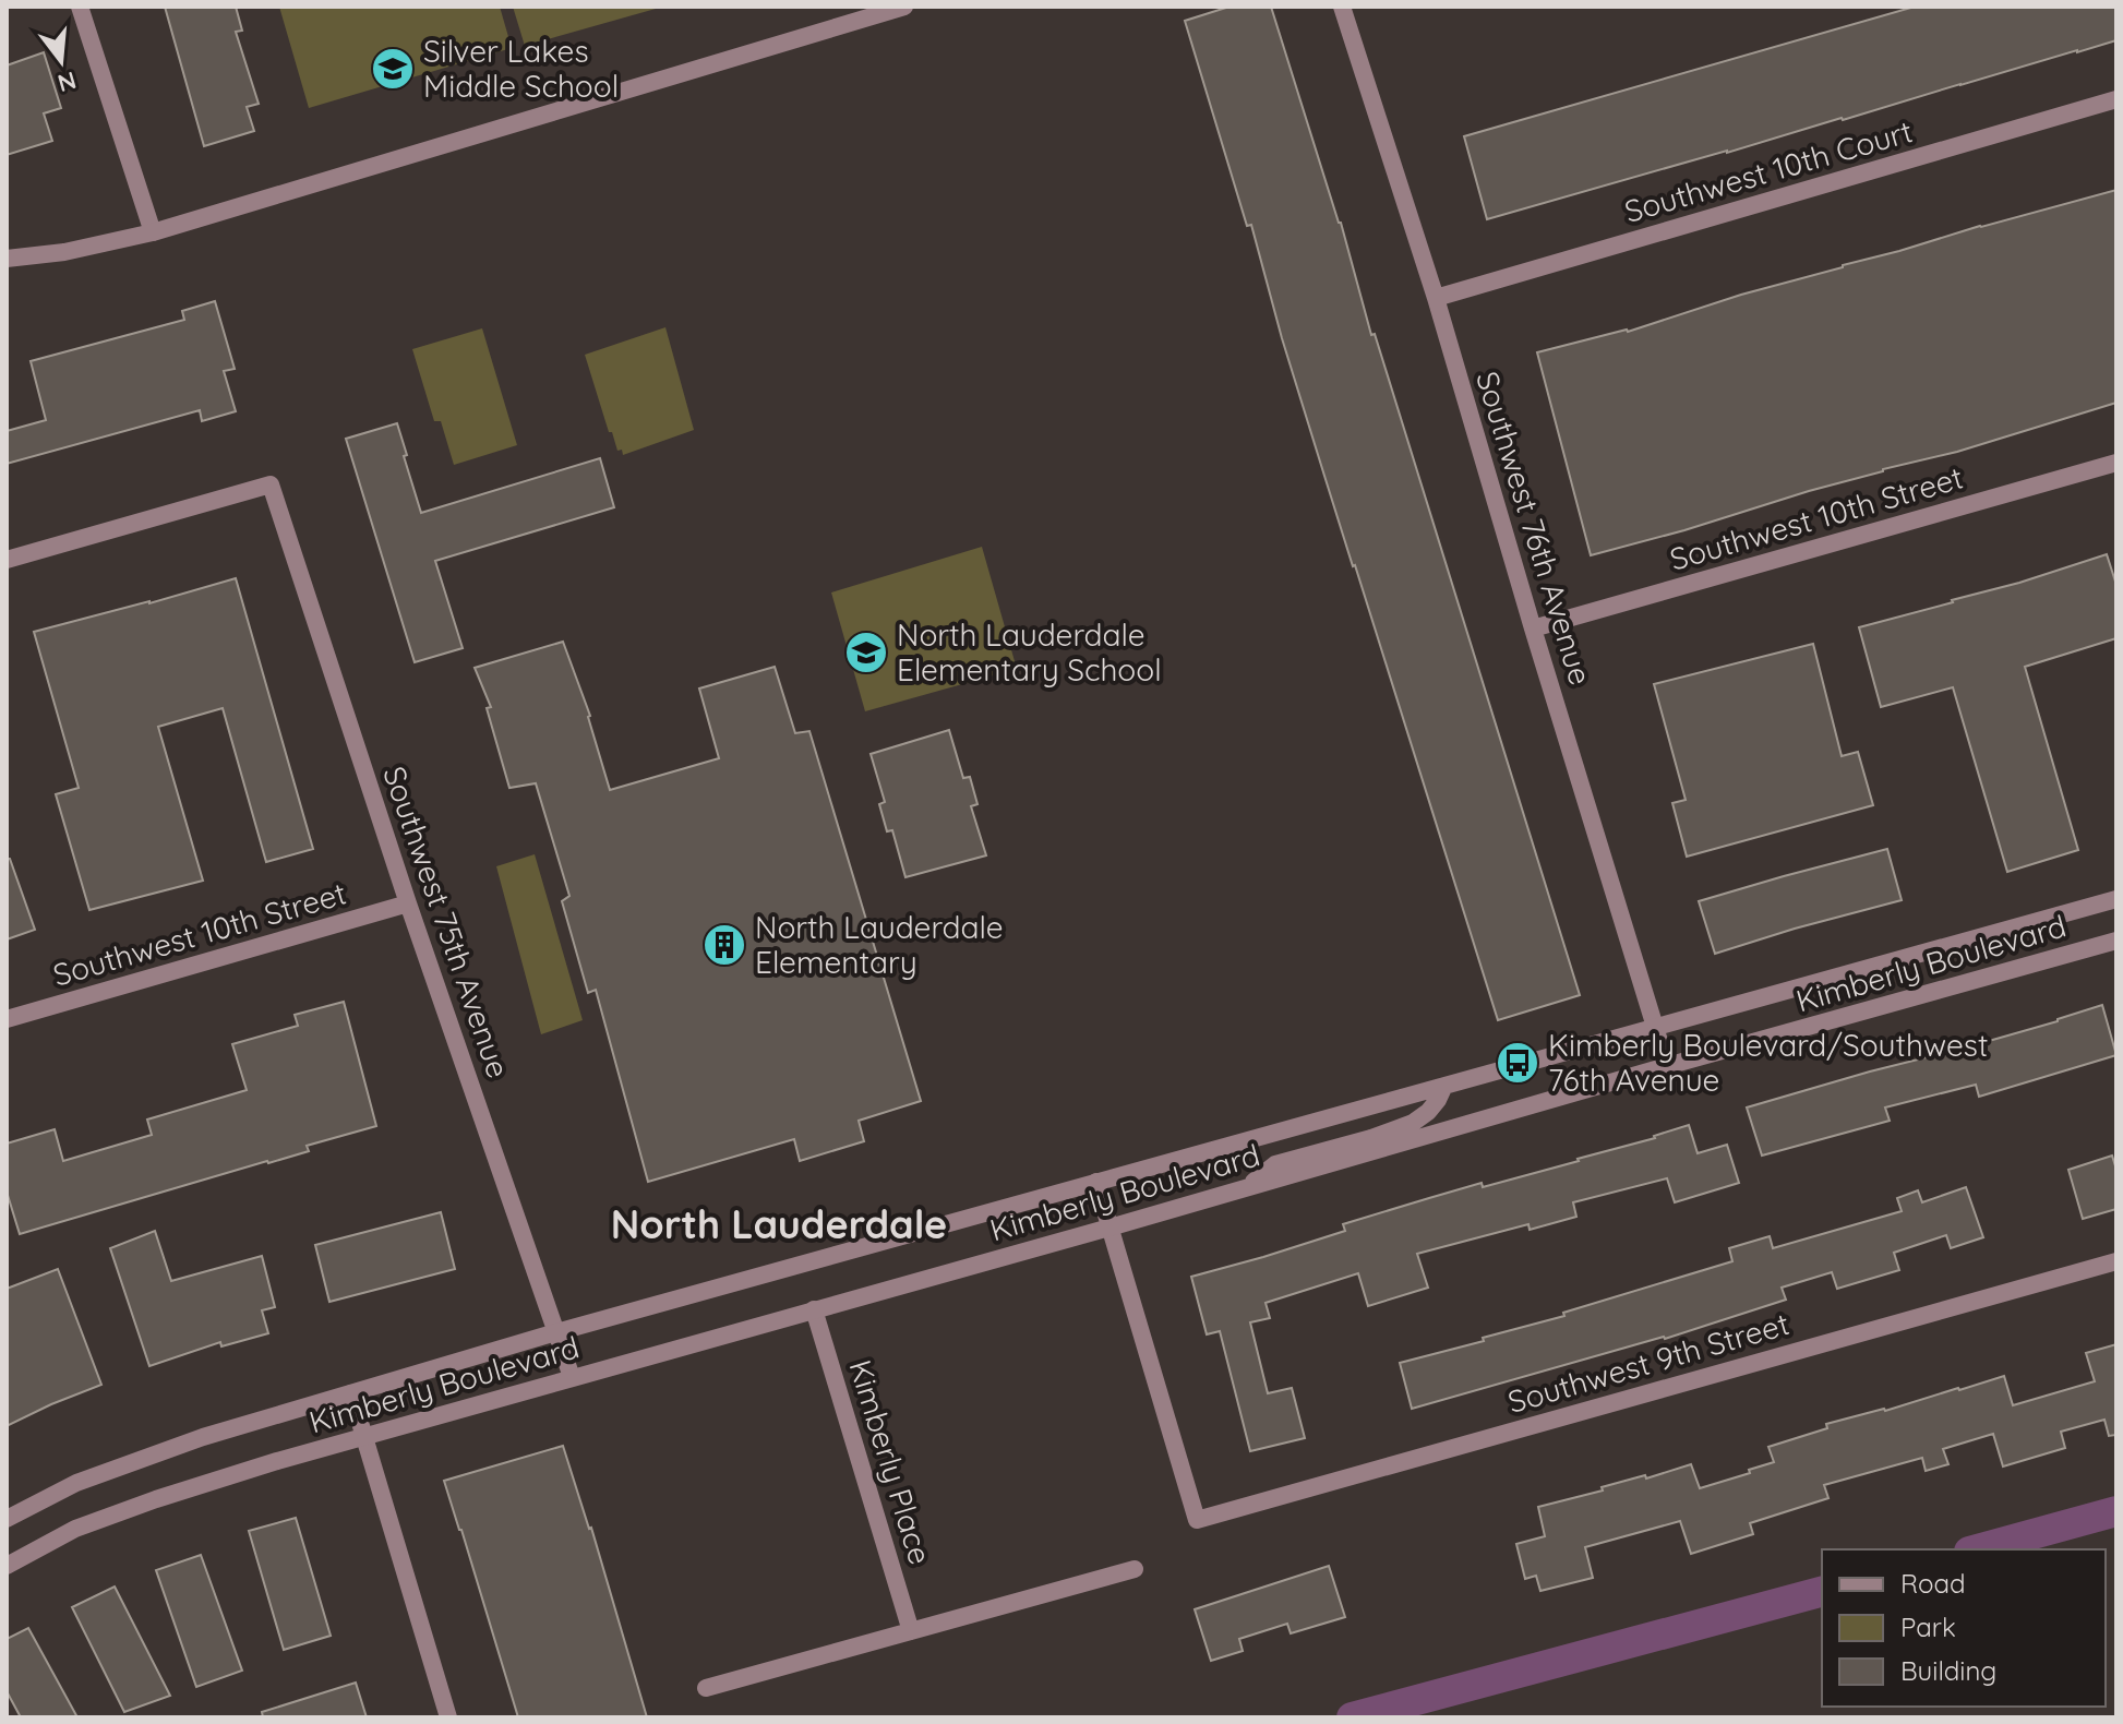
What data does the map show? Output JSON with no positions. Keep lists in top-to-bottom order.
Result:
{
  "streets": {
    "street": [
      "Southwest 10th Court",
      "Southwest 10th Street",
      "Southwest 76th Avenue",
      "Southwest 75th Avenue",
      "Kimberly Boulevard",
      "Southwest 9th Street",
      "Kimberly Place"
    ]
  },
  "crossings": [
    ["Southwest 10th Court", "Southwest 76th Avenue"],
    ["Southwest 10th Street", "Southwest 76th Avenue"],
    ["Southwest 10th Street", "Southwest 75th Avenue"],
    ["Southwest 76th Avenue", "Kimberly Boulevard"],
    ["Southwest 75th Avenue", "Kimberly Boulevard"],
    ["Kimberly Boulevard", "Southwest 9th Street"],
    ["Kimberly Boulevard", "Kimberly Place"]
  ],
  "districts": ["North Lauderdale"],
  "places": {
    "school or university": ["Silver Lakes Middle School", "North Lauderdale Elementary School"],
    "building": ["North Lauderdale Elementary"],
    "bus stop": ["Kimberly Boulevard/Southwest 76th Avenue"]
  },
  "legend": ["Road", "Park", "Building"],
  "north": "bottom"
}
